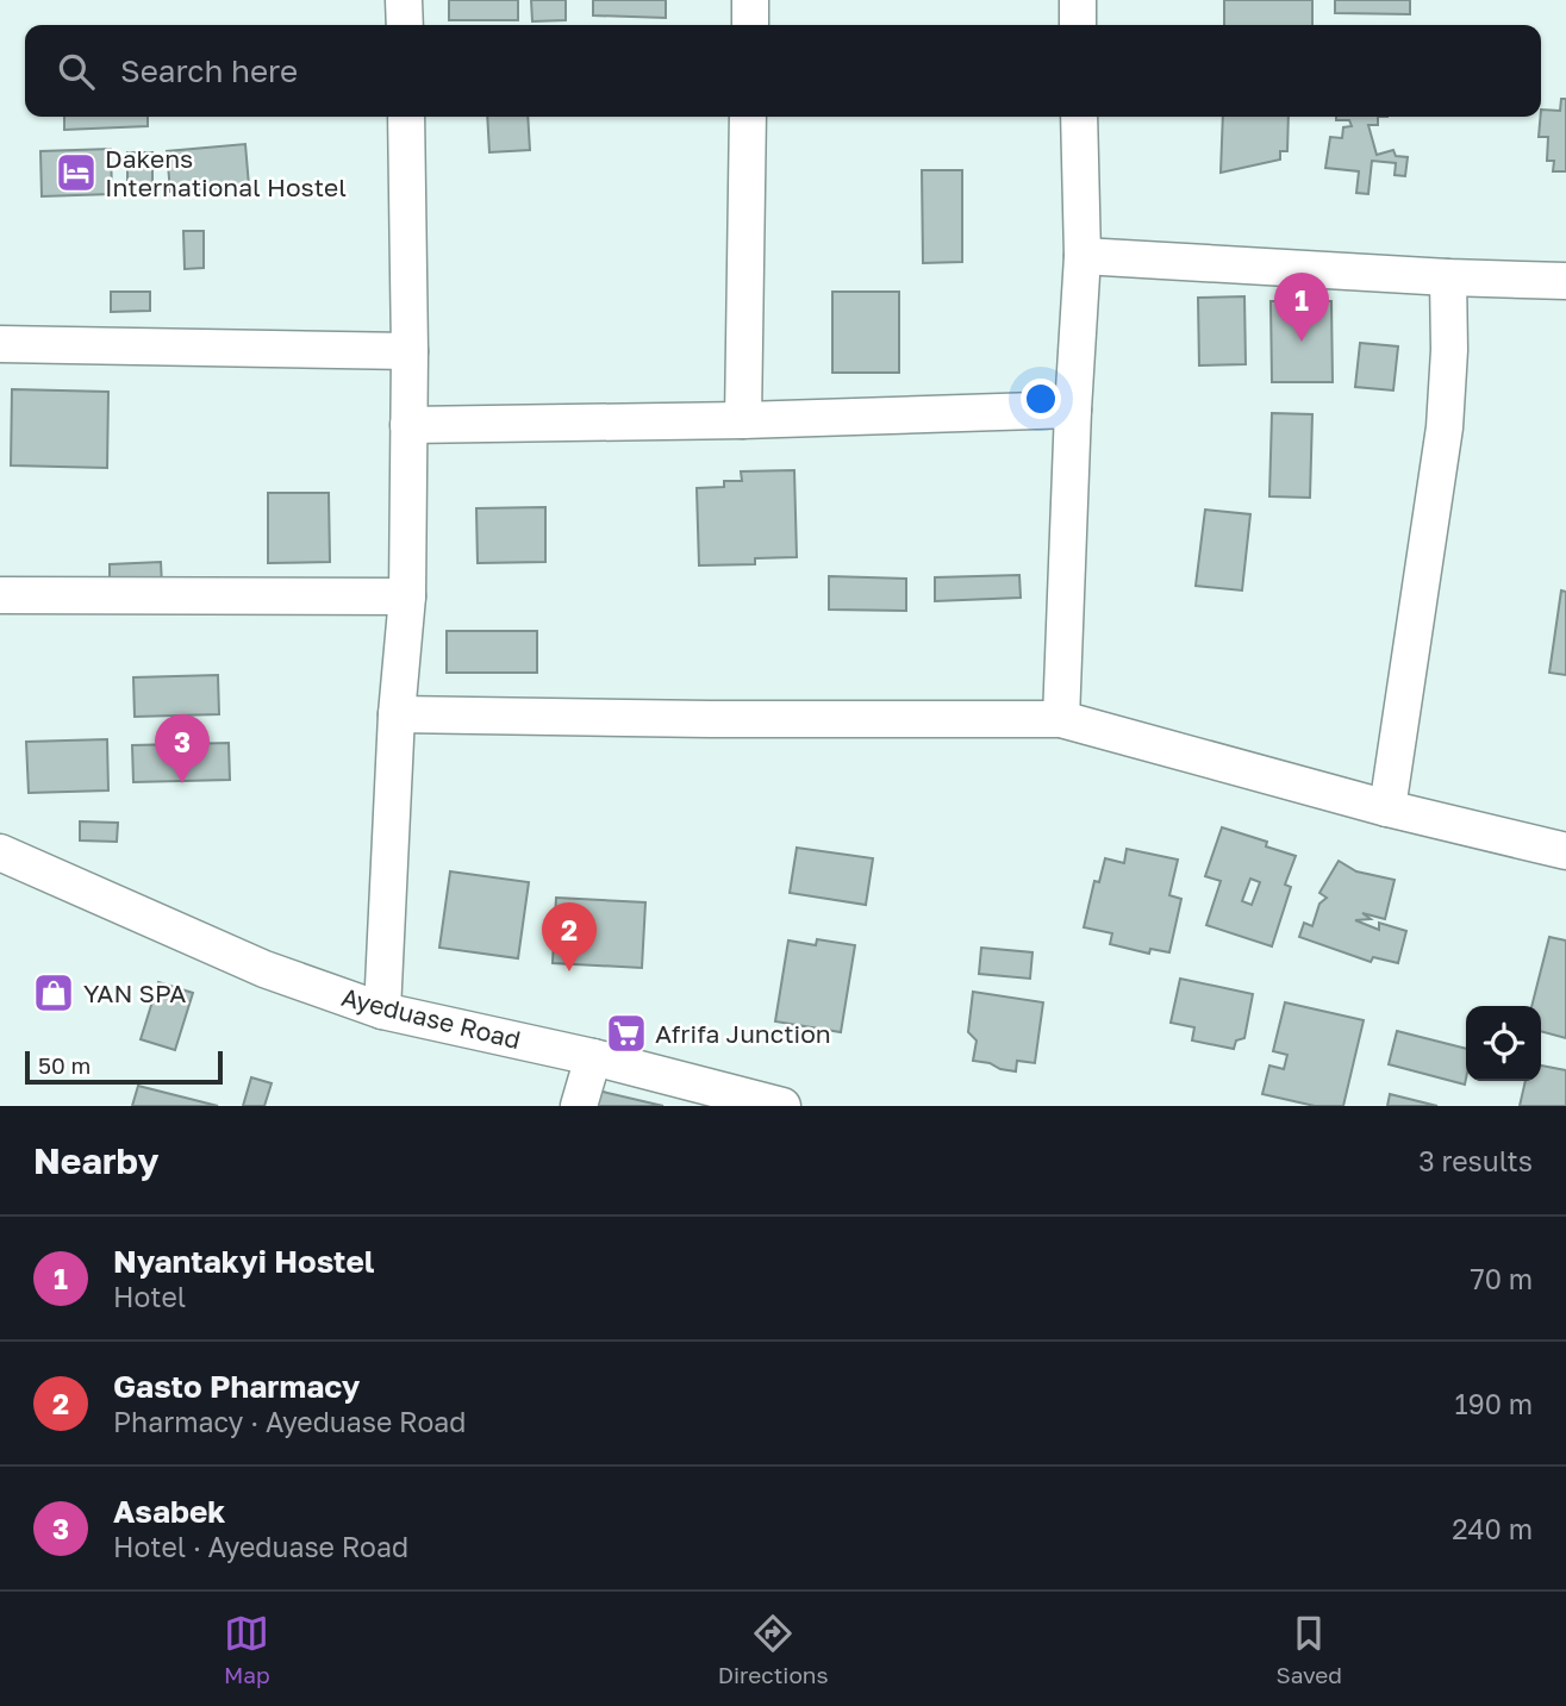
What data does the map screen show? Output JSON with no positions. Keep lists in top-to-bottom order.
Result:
{
  "streets": {
    "street": ["Ayeduase Road"]
  },
  "places": {
    "hotel": ["Dakens International Hostel"],
    "shop": ["YAN SPA"],
    "supermarket": ["Afrifa Junction"]
  },
  "scale_bar": "50 m",
  "page": {
    "search": "Search here",
    "pins": ["1", "3", "2"],
    "scale": "50 m",
    "heading": ["Nearby", "3 results"],
    "list": [
      {
        "mark": "1",
        "name": "Nyantakyi Hostel",
        "note": "Hotel",
        "value": "70 m"
      },
      {
        "mark": "2",
        "name": "Gasto Pharmacy",
        "note": "Pharmacy · Ayeduase Road",
        "value": "190 m"
      },
      {
        "mark": "3",
        "name": "Asabek",
        "note": "Hotel · Ayeduase Road",
        "value": "240 m"
      }
    ],
    "nav": ["Map", "Directions", "Saved"]
  }
}
